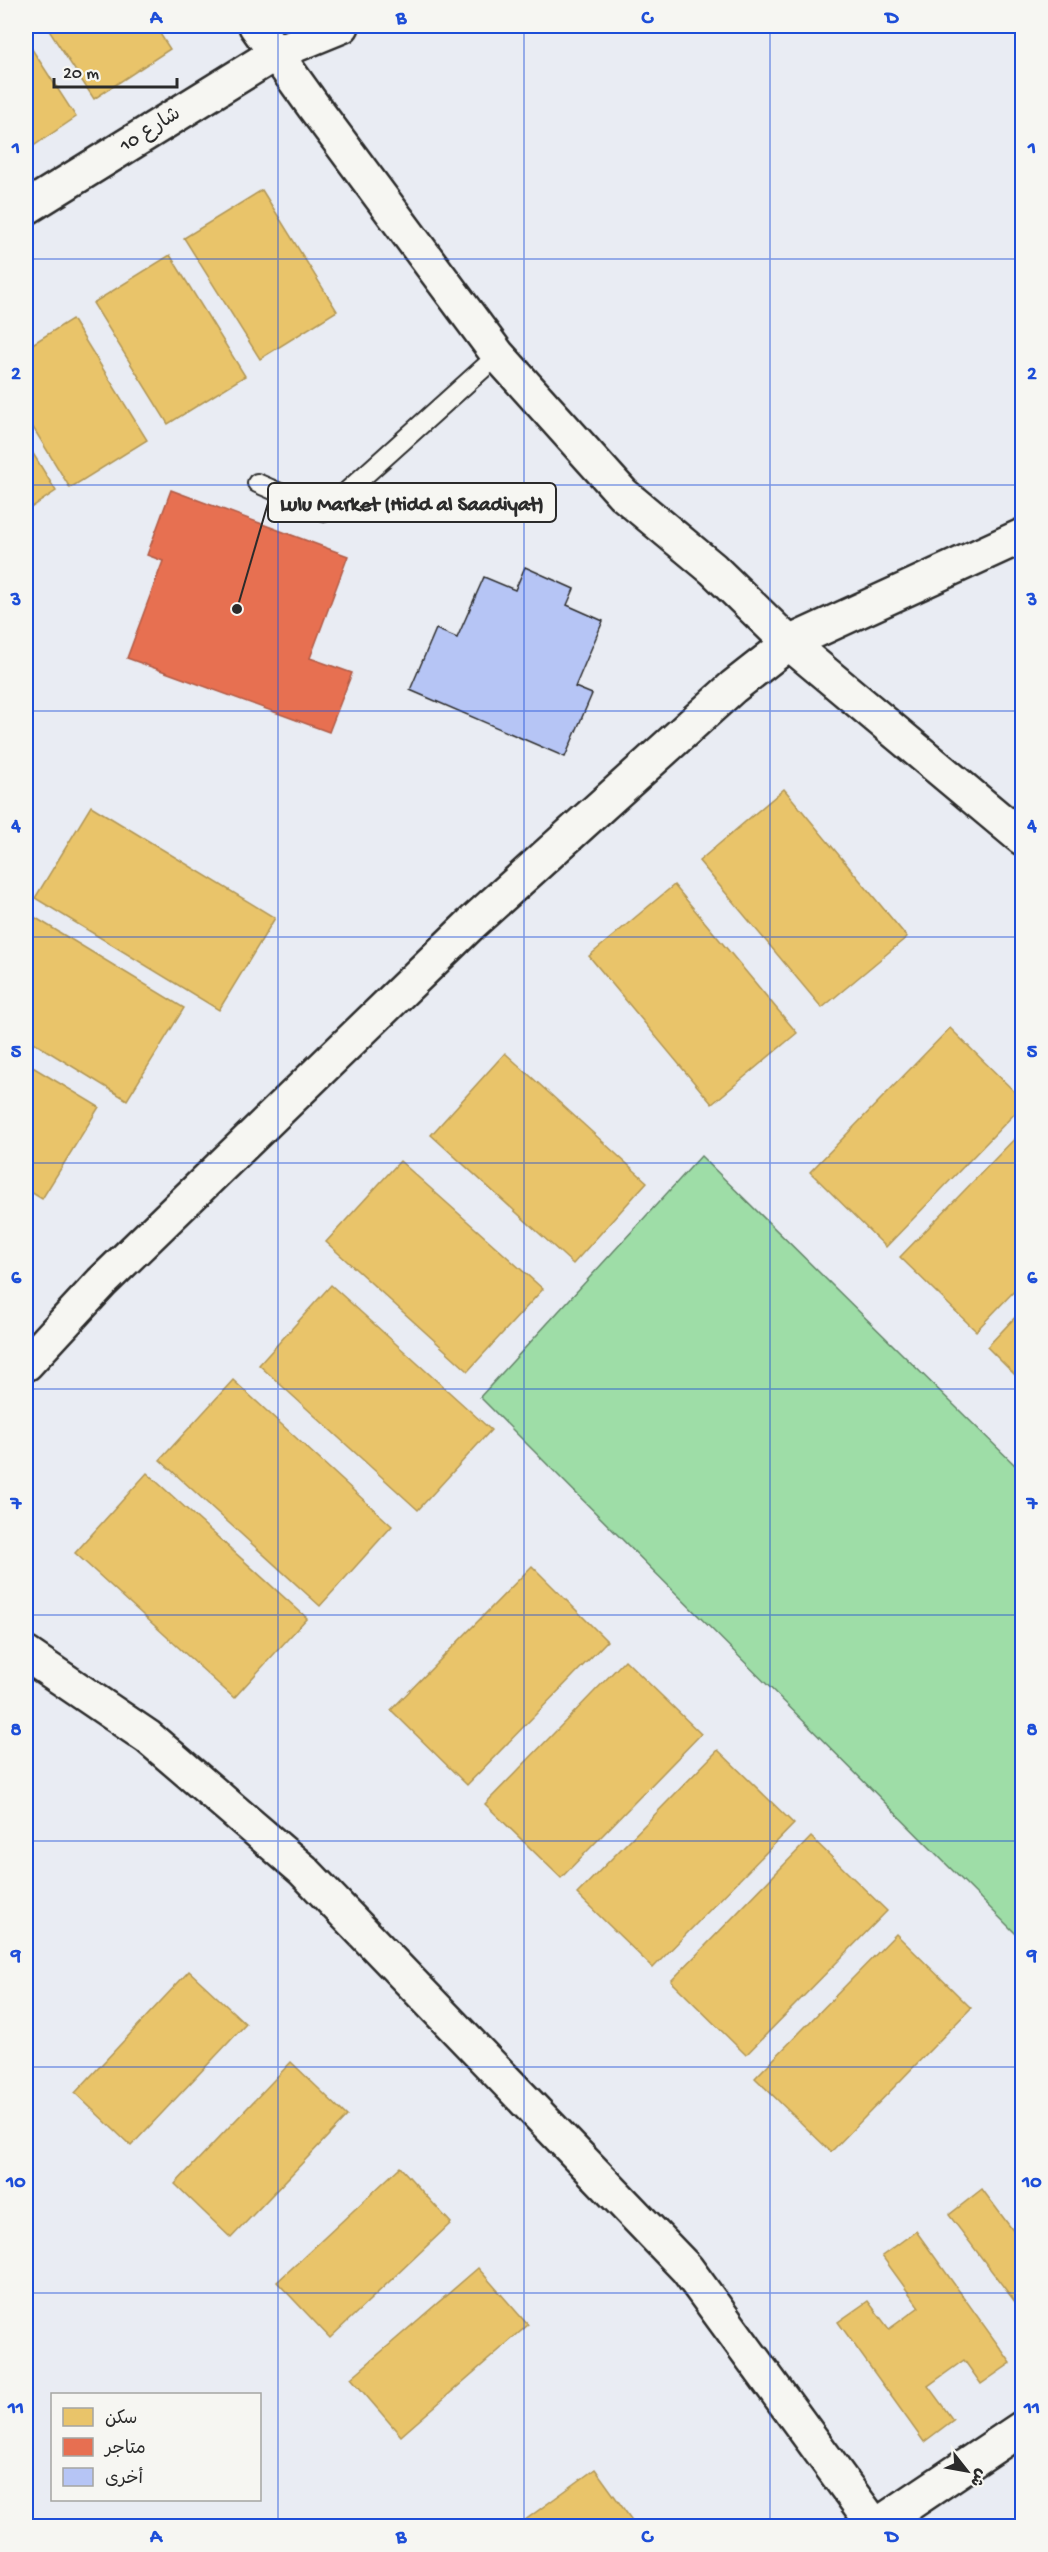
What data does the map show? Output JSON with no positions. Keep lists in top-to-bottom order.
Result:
{
  "streets": {
    "street": ["شارع 10"]
  },
  "places": ["Lulu Market (Hidd al Saadiyat)"],
  "legend": ["سكن", "متاجر", "أخرى"],
  "scale_bar": "20 m",
  "north": "bottom right",
  "grid": {
    "columns": [
      "A",
      "B",
      "C",
      "D"
    ],
    "rows": [
      "1",
      "2",
      "3",
      "4",
      "5",
      "6",
      "7",
      "8",
      "9",
      "10",
      "11"
    ]
  }
}
